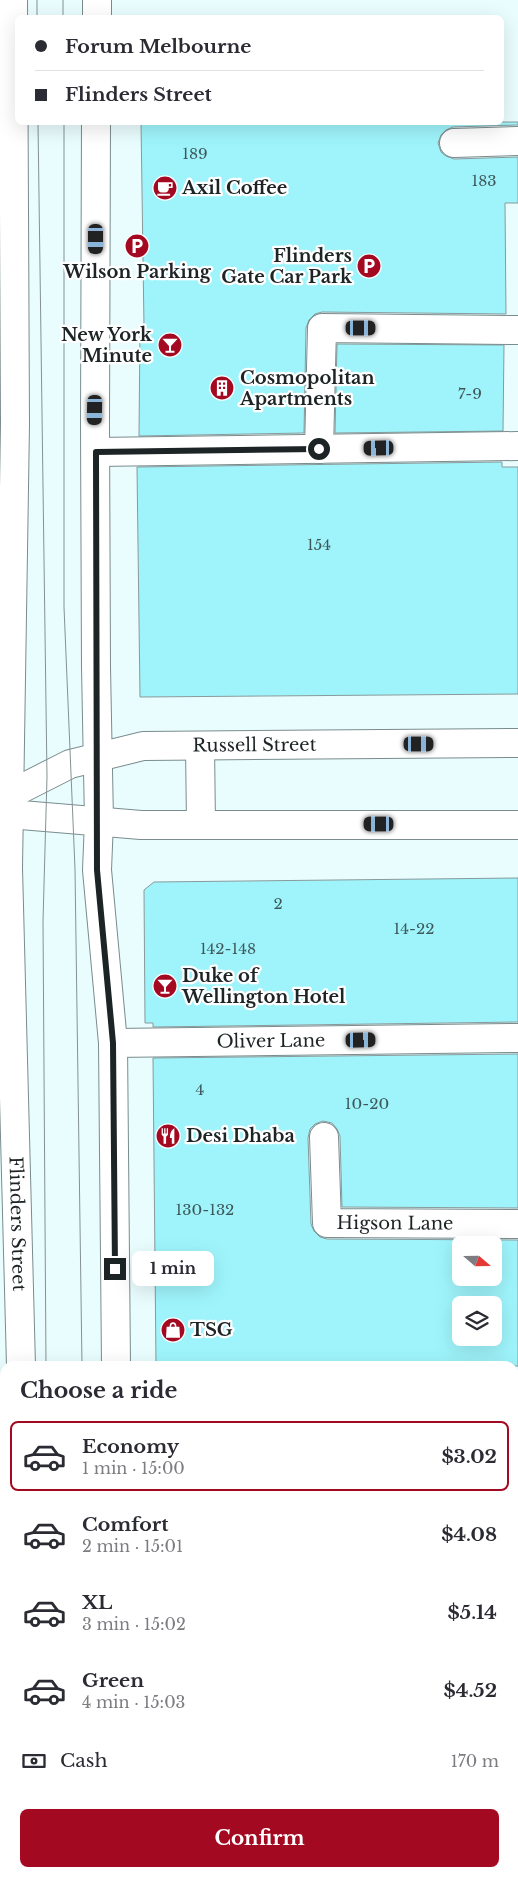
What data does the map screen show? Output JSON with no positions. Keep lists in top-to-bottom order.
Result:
{
  "streets": {
    "main road": [
      "Russell Street",
      "Oliver Lane",
      "Flinders Street",
      "Higson Lane"
    ]
  },
  "crossings": [
    ["Russell Street", "Flinders Street"]
  ],
  "places": {
    "cafe": ["Axil Coffee"],
    "parking": ["Wilson Parking", "Flinders Gate Car Park"],
    "bar": ["New York Minute", "Duke of Wellington Hotel"],
    "building": ["Cosmopolitan Apartments"],
    "restaurant": ["Desi Dhaba"],
    "shop": ["TSG"]
  },
  "house_numbers": [
    "189",
    "183",
    "7-9",
    "154",
    "2",
    "14-22",
    "142-148",
    "4",
    "10-20",
    "130-132"
  ],
  "north": "right",
  "page": {
    "banner": ["Forum Melbourne", "Flinders Street"],
    "bubble": "1 min",
    "heading": "Choose a ride",
    "list": [
      {
        "name": "Economy",
        "note": "1 min · 15:00",
        "value": "$3.02"
      },
      {
        "name": "Comfort",
        "note": "2 min · 15:01",
        "value": "$4.08"
      },
      {
        "name": "XL",
        "note": "3 min · 15:02",
        "value": "$5.14"
      },
      {
        "name": "Green",
        "note": "4 min · 15:03",
        "value": "$4.52"
      }
    ],
    "pay": ["Cash", "170 m"],
    "buttons": "Confirm"
  }
}
